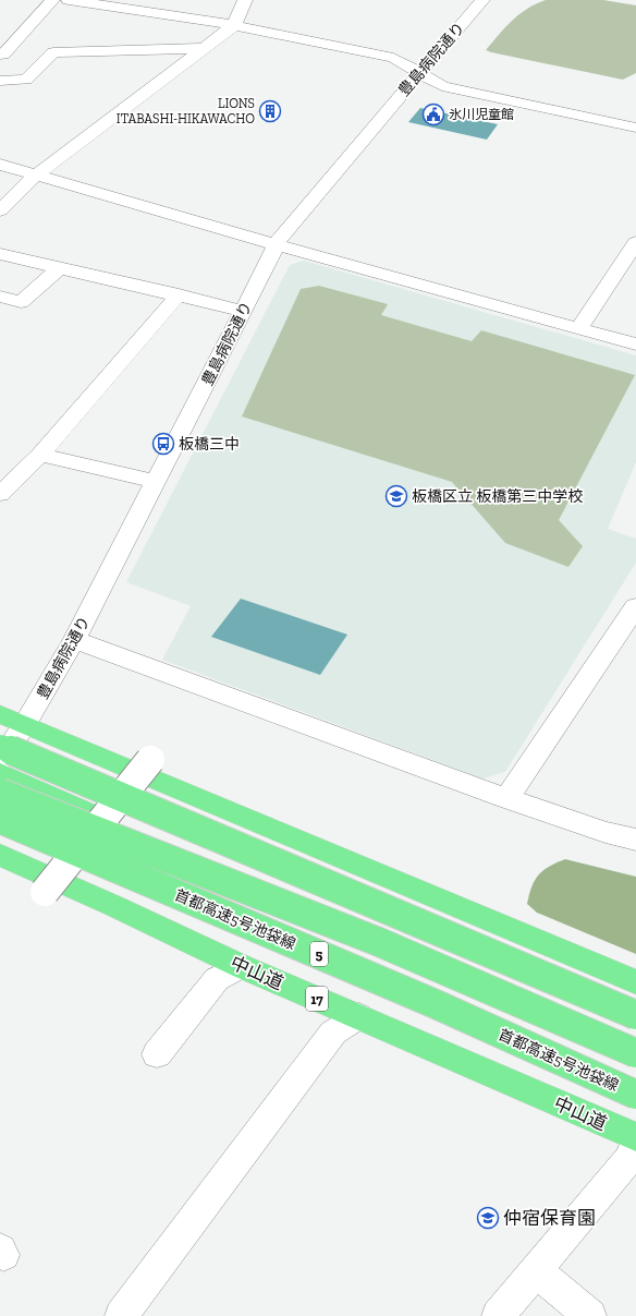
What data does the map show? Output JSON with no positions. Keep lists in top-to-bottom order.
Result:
{
  "streets": {
    "highway": [
      "首都高速5号池袋線",
      "5",
      "中山道",
      "17"
    ],
    "street": ["豊島病院通り"]
  },
  "places": {
    "building": ["LIONS ITABASHI-HIKAWACHO"],
    "public building": ["氷川児童館"],
    "bus stop": ["板橋三中"],
    "school or university": ["板橋区立 板橋第三中学校", "仲宿保育園"]
  }
}
